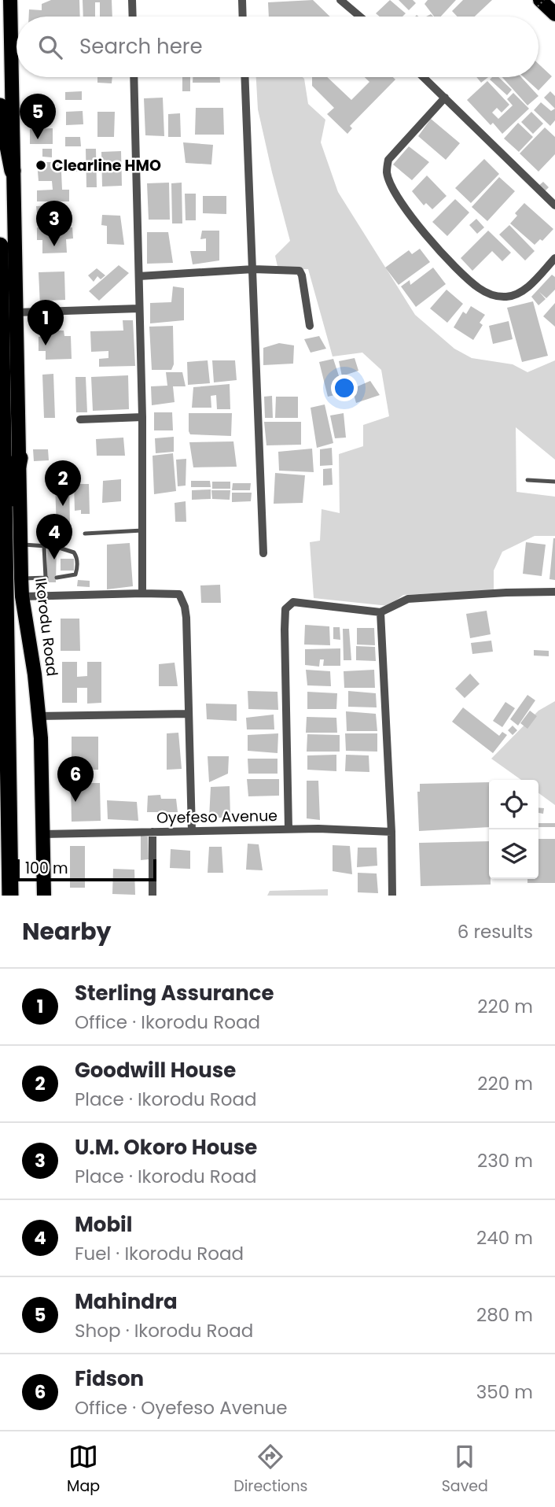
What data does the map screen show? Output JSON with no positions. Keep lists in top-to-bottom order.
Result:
{
  "streets": {
    "main road": ["Ikorodu Road"],
    "street": ["Oyefeso Avenue"]
  },
  "crossings": [
    ["Ikorodu Road", "Oyefeso Avenue"]
  ],
  "places": ["Clearline HMO"],
  "scale_bar": "100 m",
  "page": {
    "search": "Search here",
    "pins": [
      "5",
      "3",
      "1",
      "2",
      "4",
      "6"
    ],
    "scale": "100 m",
    "heading": ["Nearby", "6 results"],
    "list": [
      {
        "mark": "1",
        "name": "Sterling Assurance",
        "note": "Office · Ikorodu Road",
        "value": "220 m"
      },
      {
        "mark": "2",
        "name": "Goodwill House",
        "note": "Place · Ikorodu Road",
        "value": "220 m"
      },
      {
        "mark": "3",
        "name": "U.M. Okoro House",
        "note": "Place · Ikorodu Road",
        "value": "230 m"
      },
      {
        "mark": "4",
        "name": "Mobil",
        "note": "Fuel · Ikorodu Road",
        "value": "240 m"
      },
      {
        "mark": "5",
        "name": "Mahindra",
        "note": "Shop · Ikorodu Road",
        "value": "280 m"
      },
      {
        "mark": "6",
        "name": "Fidson",
        "note": "Office · Oyefeso Avenue",
        "value": "350 m"
      }
    ],
    "nav": ["Map", "Directions", "Saved"]
  }
}
